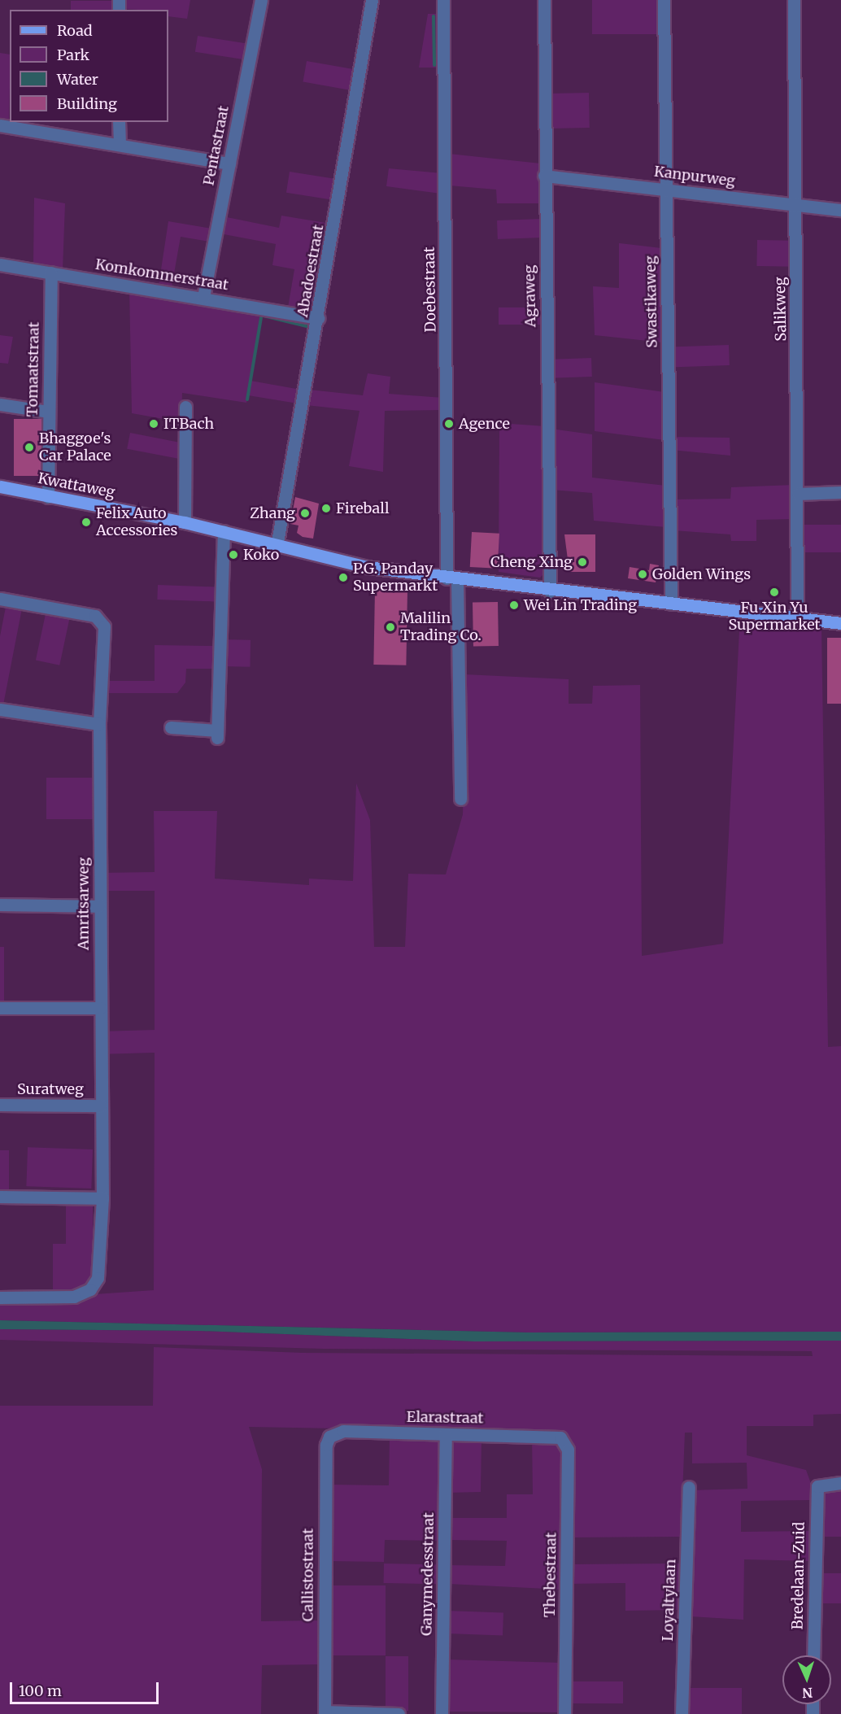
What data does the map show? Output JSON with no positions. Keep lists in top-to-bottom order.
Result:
{
  "streets": {
    "main road": ["Kwattaweg"],
    "street": [
      "Pentastraat",
      "Kanpurweg",
      "Abadoestraat",
      "Komkommerstraat",
      "Doebestraat",
      "Agraweg",
      "Swastikaweg",
      "Salikweg",
      "Tomaatstraat",
      "Amritsarweg",
      "Suratweg",
      "Elarastraat",
      "Ganymedesstraat",
      "Callistostraat",
      "Thebestraat",
      "Bredelaan-Zuid",
      "Loyaltylaan"
    ]
  },
  "crossings": [
    ["Pentastraat", "Komkommerstraat"],
    ["Kanpurweg", "Agraweg"],
    ["Kanpurweg", "Swastikaweg"],
    ["Kanpurweg", "Salikweg"],
    ["Abadoestraat", "Komkommerstraat"],
    ["Abadoestraat", "Kwattaweg"],
    ["Komkommerstraat", "Tomaatstraat"],
    ["Doebestraat", "Kwattaweg"],
    ["Agraweg", "Kwattaweg"],
    ["Swastikaweg", "Kwattaweg"],
    ["Salikweg", "Kwattaweg"],
    ["Tomaatstraat", "Kwattaweg"],
    ["Amritsarweg", "Suratweg"],
    ["Elarastraat", "Ganymedesstraat"],
    ["Elarastraat", "Callistostraat"],
    ["Elarastraat", "Thebestraat"]
  ],
  "places": [
    "ITBach",
    "Agence",
    "Bhaggoe's Car Palace",
    "Fireball",
    "Zhang",
    "Felix Auto Accessories",
    "Koko",
    "Cheng Xing",
    "Golden Wings",
    "P.G. Panday Supermarkt",
    "Fu Xin Yu Supermarket",
    "Wei Lin Trading",
    "Malilin Trading Co."
  ],
  "legend": [
    "Road",
    "Park",
    "Water",
    "Building"
  ],
  "scale_bar": "100 m",
  "north": "bottom"
}
